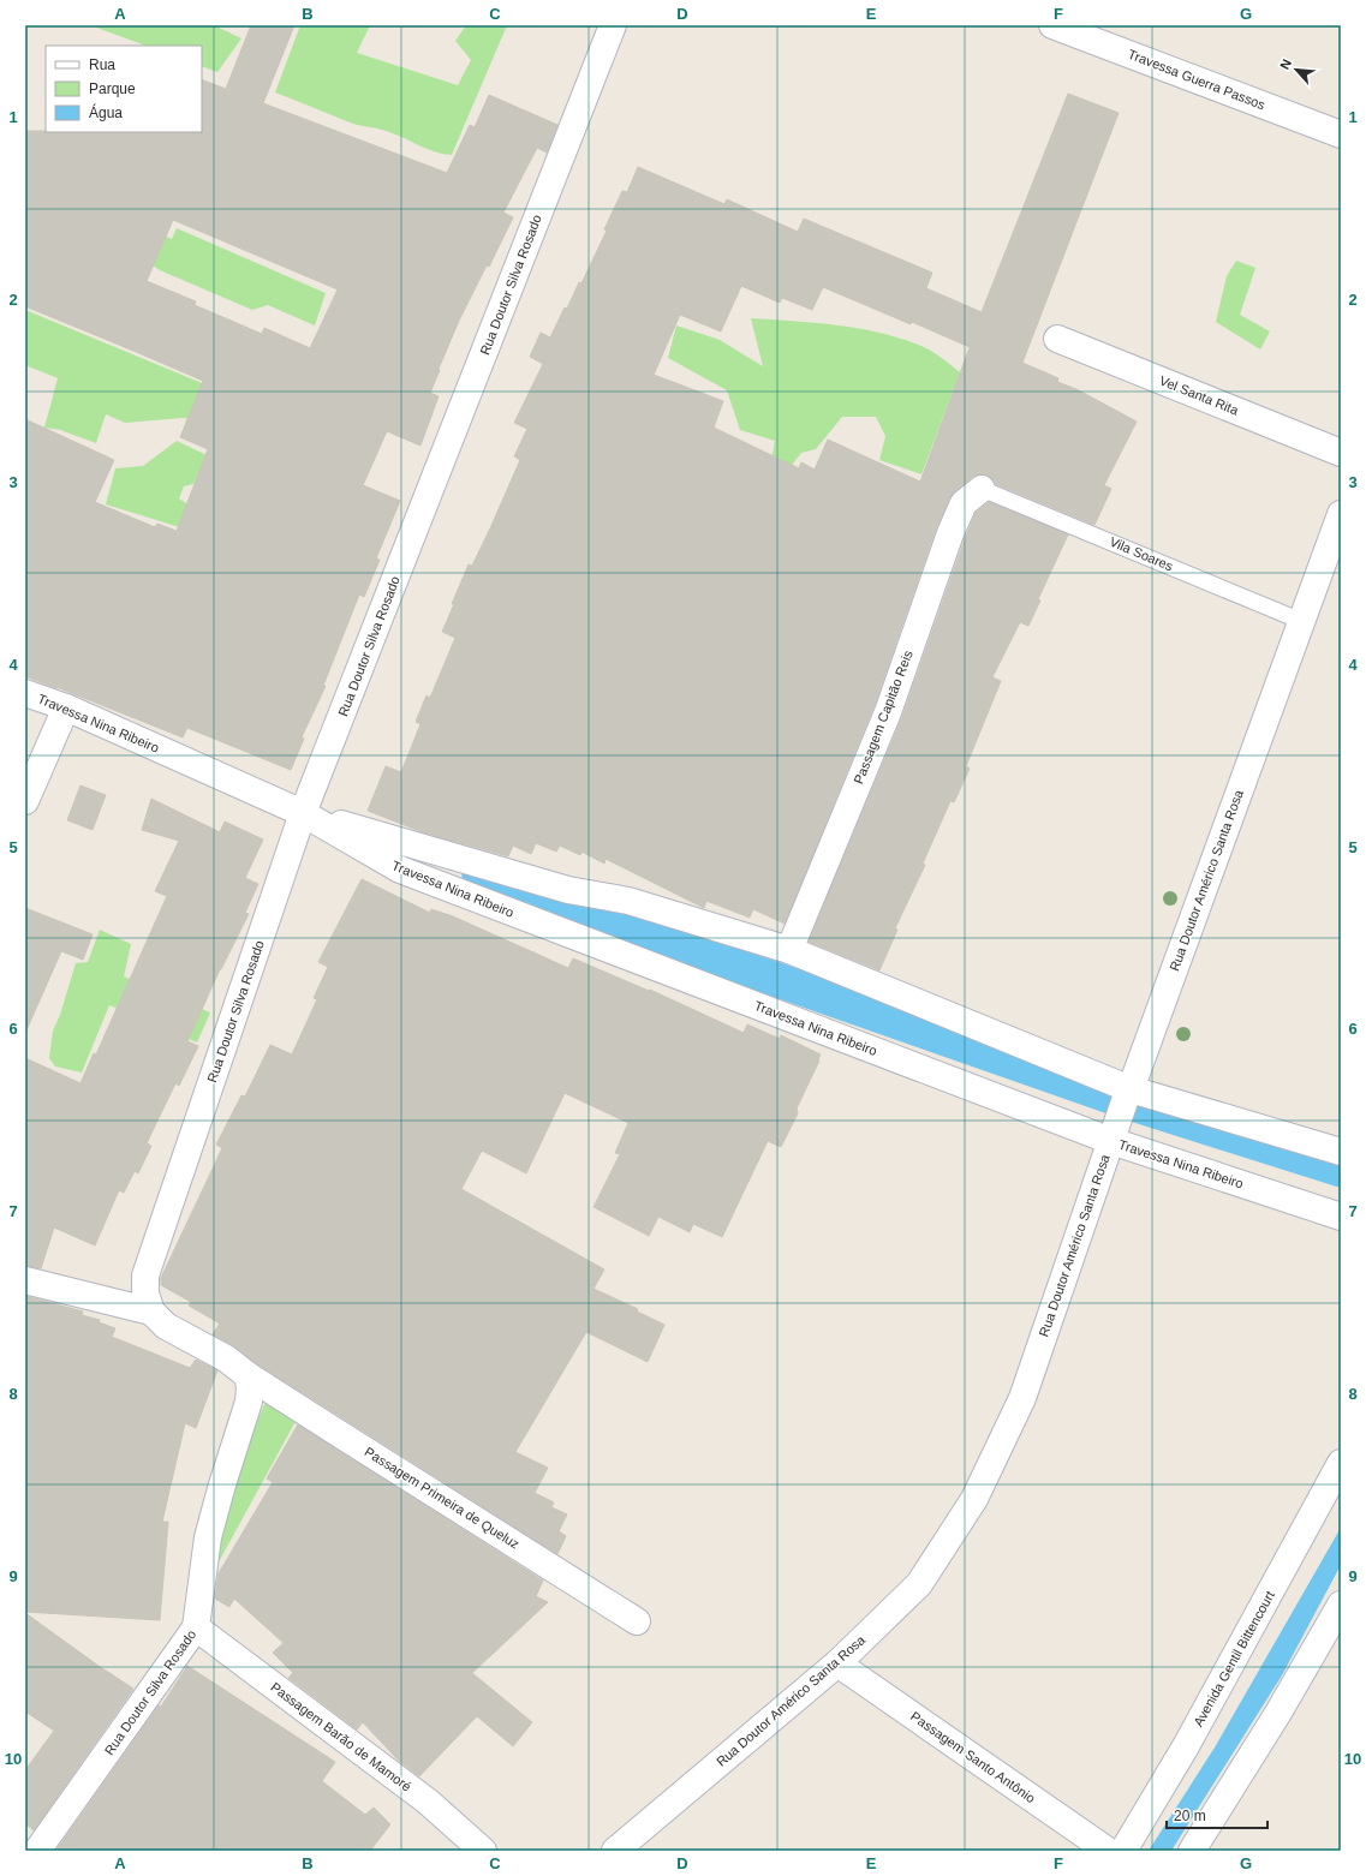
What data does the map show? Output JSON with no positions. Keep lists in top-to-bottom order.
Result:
{
  "streets": {
    "street": [
      "Travessa Guerra Passos",
      "Rua Doutor Silva Rosado",
      "Vel Santa Rita",
      "Passagem Capitão Reis",
      "Travessa Nina Ribeiro",
      "Rua Doutor Américo Santa Rosa",
      "Passagem Primeira de Queluz",
      "Avenida Gentil Bittencourt",
      "Passagem Barão de Mamoré",
      "Passagem Santo Antônio"
    ],
    "lane": ["Vila Soares"]
  },
  "crossings": [
    ["Rua Doutor Silva Rosado", "Travessa Nina Ribeiro"],
    ["Rua Doutor Silva Rosado", "Passagem Primeira de Queluz"],
    ["Rua Doutor Silva Rosado", "Passagem Barão de Mamoré"],
    ["Vila Soares", "Passagem Capitão Reis"],
    ["Vila Soares", "Rua Doutor Américo Santa Rosa"],
    ["Passagem Capitão Reis", "Travessa Nina Ribeiro"],
    ["Travessa Nina Ribeiro", "Rua Doutor Américo Santa Rosa"],
    ["Rua Doutor Américo Santa Rosa", "Passagem Santo Antônio"]
  ],
  "legend": ["Rua", "Parque", "Água"],
  "scale_bar": "20 m",
  "north": "top left",
  "grid": {
    "columns": [
      "A",
      "B",
      "C",
      "D",
      "E",
      "F",
      "G"
    ],
    "rows": [
      "1",
      "2",
      "3",
      "4",
      "5",
      "6",
      "7",
      "8",
      "9",
      "10"
    ]
  }
}
